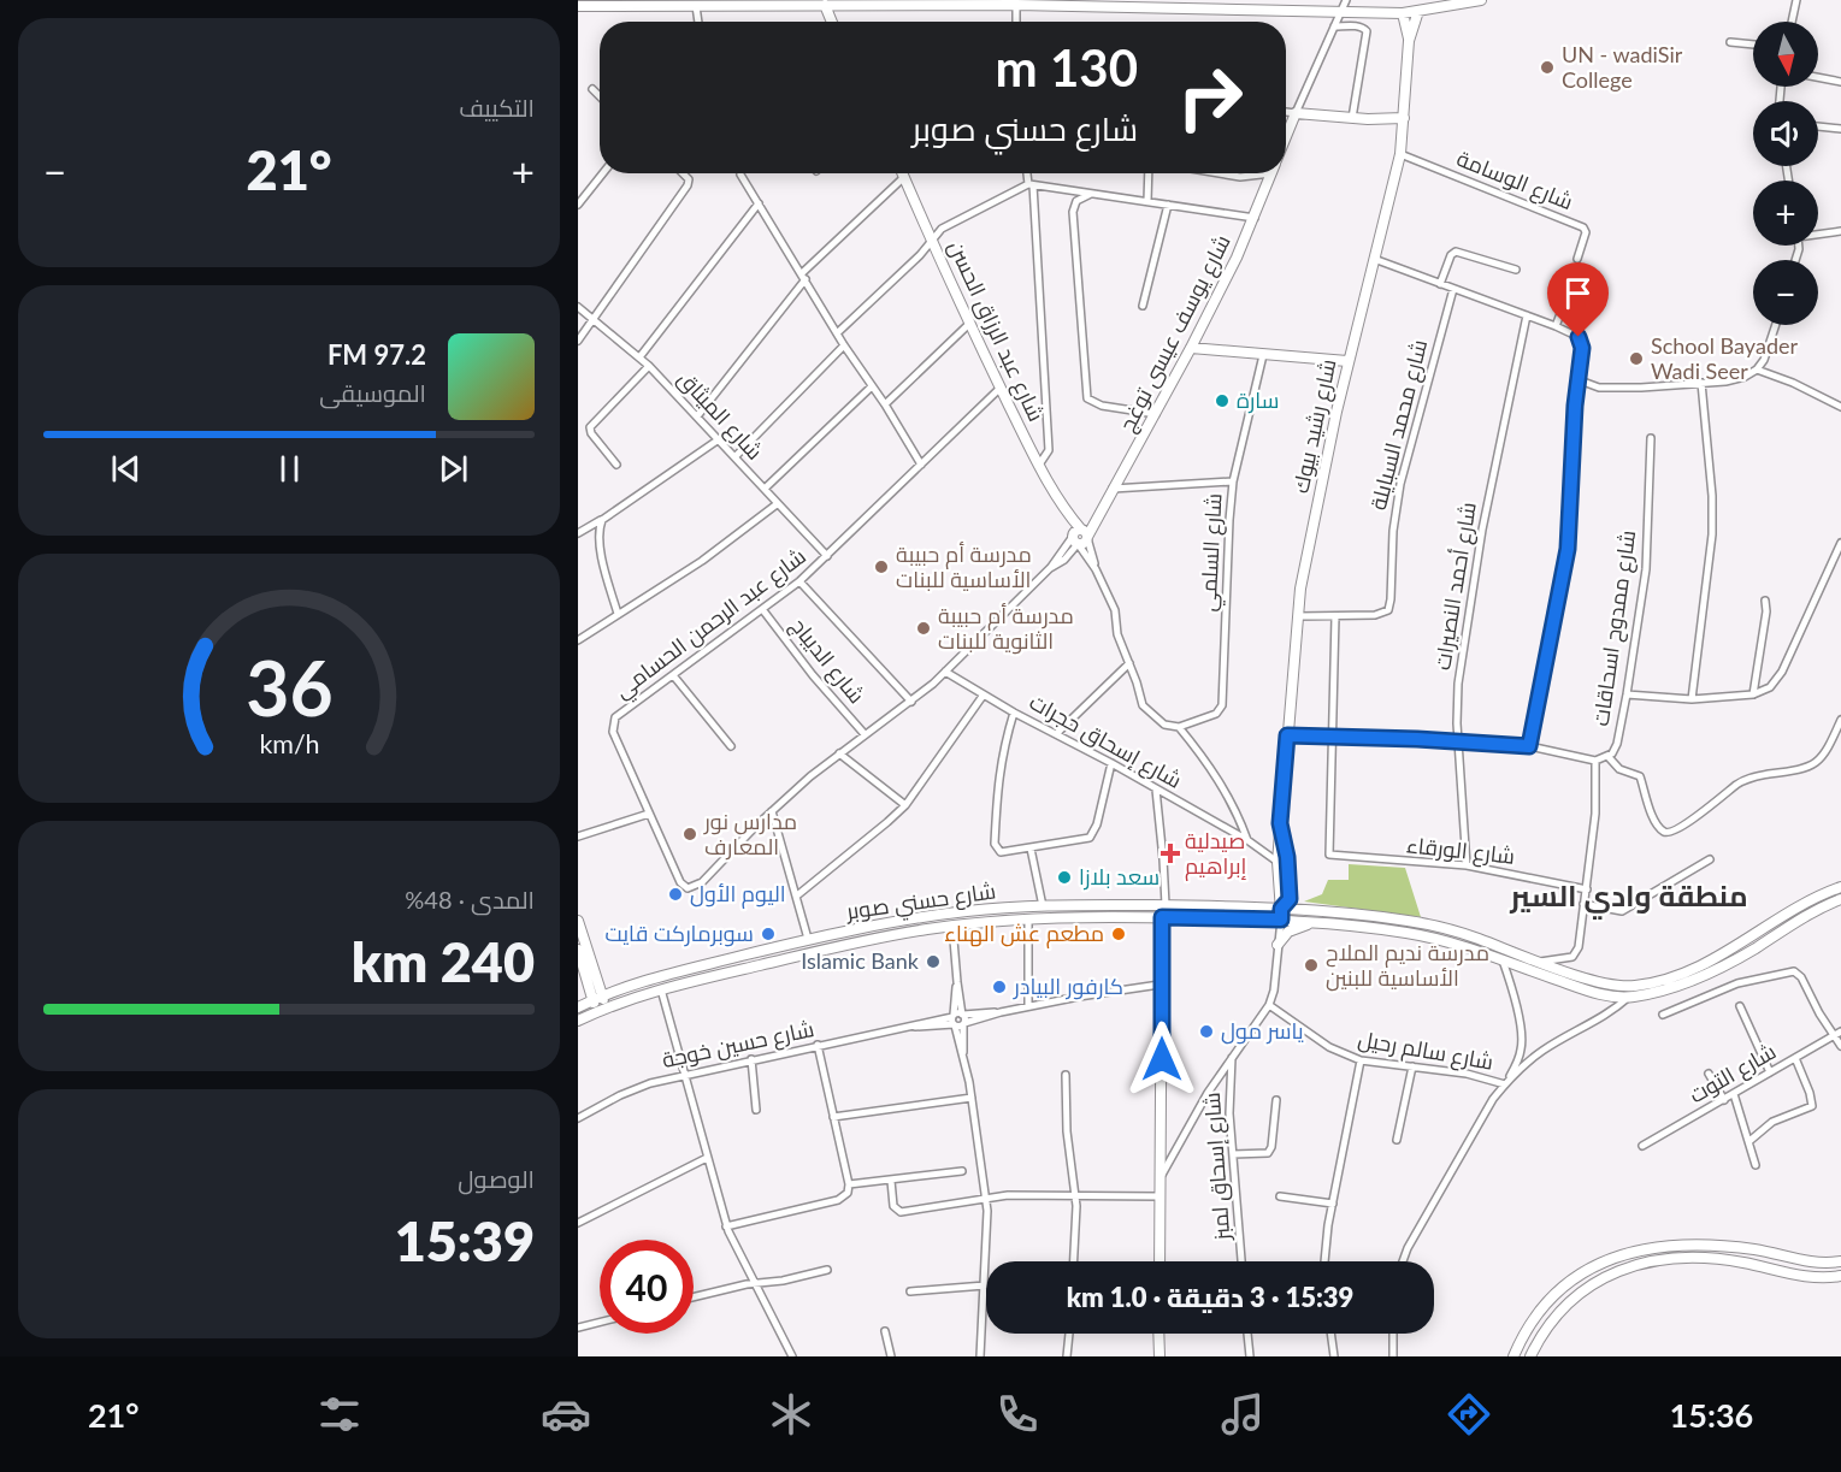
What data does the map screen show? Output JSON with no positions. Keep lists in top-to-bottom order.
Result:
{
  "streets": {
    "main road": [
      "شارع عبد الرزاق الحسن",
      "شارع يوسف عيسى توغج",
      "شارع رشيد بيوك",
      "شارع حسني صوبر"
    ],
    "street": [
      "شارع الوسامة",
      "شارع الميثاق",
      "شارع محمد السبايلة",
      "شارع السلمي",
      "شارع أحمد النصيرات",
      "شارع عبد الرحمن الحسامي",
      "شارع ممدوح اسحاقات",
      "شارع الديباج",
      "شارع إسحاق حجرات",
      "شارع الورقاء",
      "شارع حسين خوجة",
      "شارع سالم رحيل",
      "شارع التوت",
      "شارع إسحاق لمبز"
    ]
  },
  "crossings": [
    ["شارع الوسامة", "شارع رشيد بيوك"],
    ["شارع عبد الرزاق الحسن", "شارع يوسف عيسى توغج"],
    ["شارع عبد الرزاق الحسن", "شارع السلمي"],
    ["شارع عبد الرزاق الحسن", "شارع عبد الرحمن الحسامي"],
    ["شارع عبد الرزاق الحسن", "شارع إسحاق حجرات"],
    ["شارع يوسف عيسى توغج", "شارع عبد الرحمن الحسامي"],
    ["شارع الميثاق", "شارع عبد الرحمن الحسامي"],
    ["شارع محمد السبايلة", "شارع رشيد بيوك"],
    ["شارع رشيد بيوك", "شارع إسحاق حجرات"],
    ["شارع رشيد بيوك", "شارع حسني صوبر"],
    ["شارع أحمد النصيرات", "شارع الورقاء"],
    ["شارع عبد الرحمن الحسامي", "شارع الديباج"],
    ["شارع عبد الرحمن الحسامي", "شارع إسحاق حجرات"]
  ],
  "districts": ["منطقة وادي السير"],
  "places": {
    "other": [
      "UN - wadiSir College",
      "School Bayader Wadi Seer",
      "سارة",
      "مدرسة أم حبيبة الأساسية للبنات",
      "مدرسة أم حبيبة الثانوية للبنات",
      "مدارس نور المعارف",
      "سعد بلازا",
      "اليوم الأول",
      "سوبرماركت قايت",
      "مطعم عش الهناء",
      "Islamic Bank",
      "مدرسة نديم الملاح الأساسية للبنين",
      "كارفور البيادر",
      "ياسر مول"
    ],
    "health": ["صيدلية إبراهيم"]
  },
  "north": "bottom",
  "page": {
    "tile": [
      "التكييف",
      ["المدى · 48%", "240 km"],
      ["الوصول", "15:39"]
    ],
    "map_buttons": ["+", "−"],
    "turn": ["130 m", "شارع حسني صوبر"],
    "heat": ["−", "21°", "+"],
    "song": ["97.2 FM", "الموسيقى"],
    "limit": "40",
    "trip": "15:39 · 3 دقيقة · 1.0 km",
    "tabs": ["15:36", "21°"],
    "gauge": ["36", "km/h"]
  }
}
